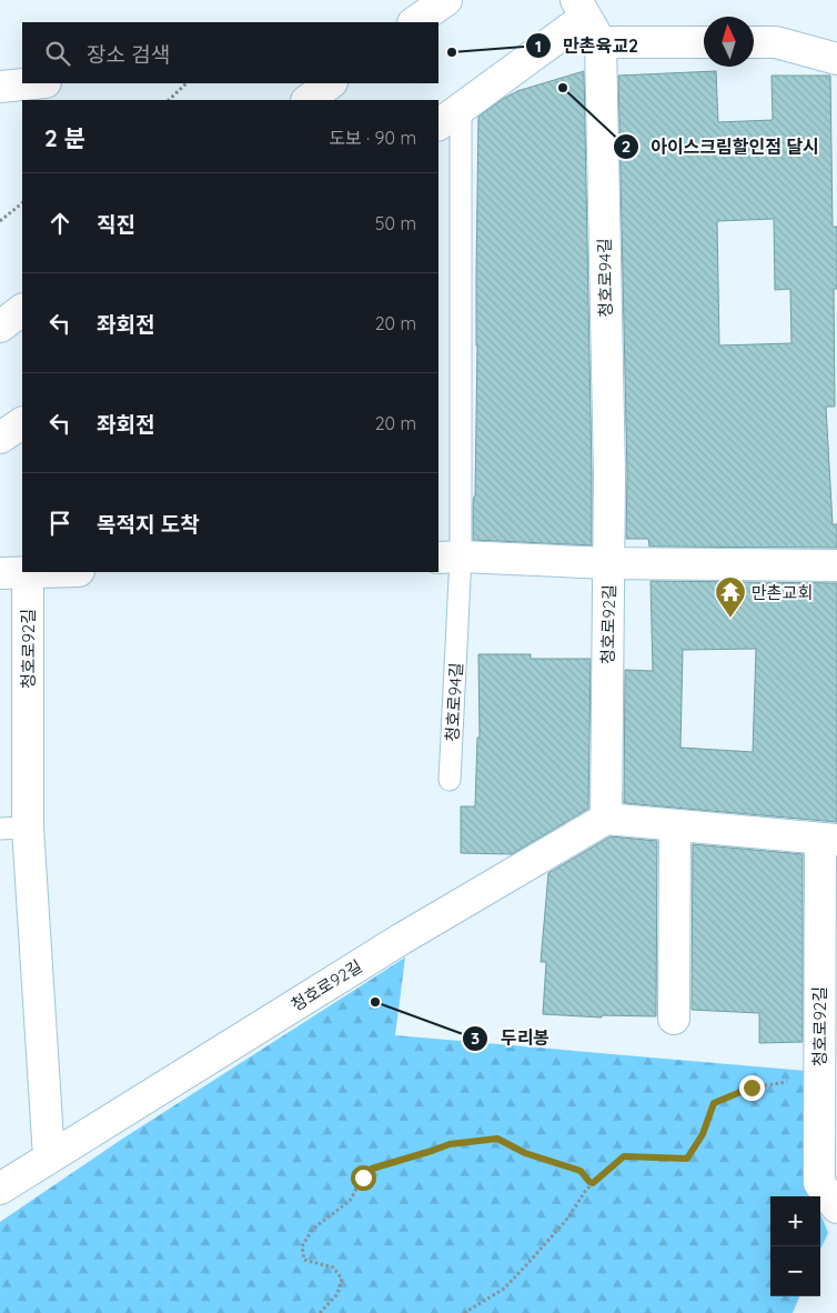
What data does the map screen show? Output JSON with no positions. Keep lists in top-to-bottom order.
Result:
{
  "streets": {
    "street": ["청호로94길", "청호로92길"]
  },
  "crossings": [
    ["청호로94길", "청호로92길"]
  ],
  "places": {
    "other": ["만촌육교2", "아이스크림할인점 달시", "두리봉"],
    "temple": ["만촌교회"]
  },
  "north": "top",
  "page": {
    "search": "장소 검색",
    "heading": ["2 분", "도보 · 90 m"],
    "list": [
      ["직진", "50 m"],
      ["좌회전", "20 m"],
      ["좌회전", "20 m"],
      "목적지 도착"
    ],
    "map_buttons": ["+", "−"]
  }
}
